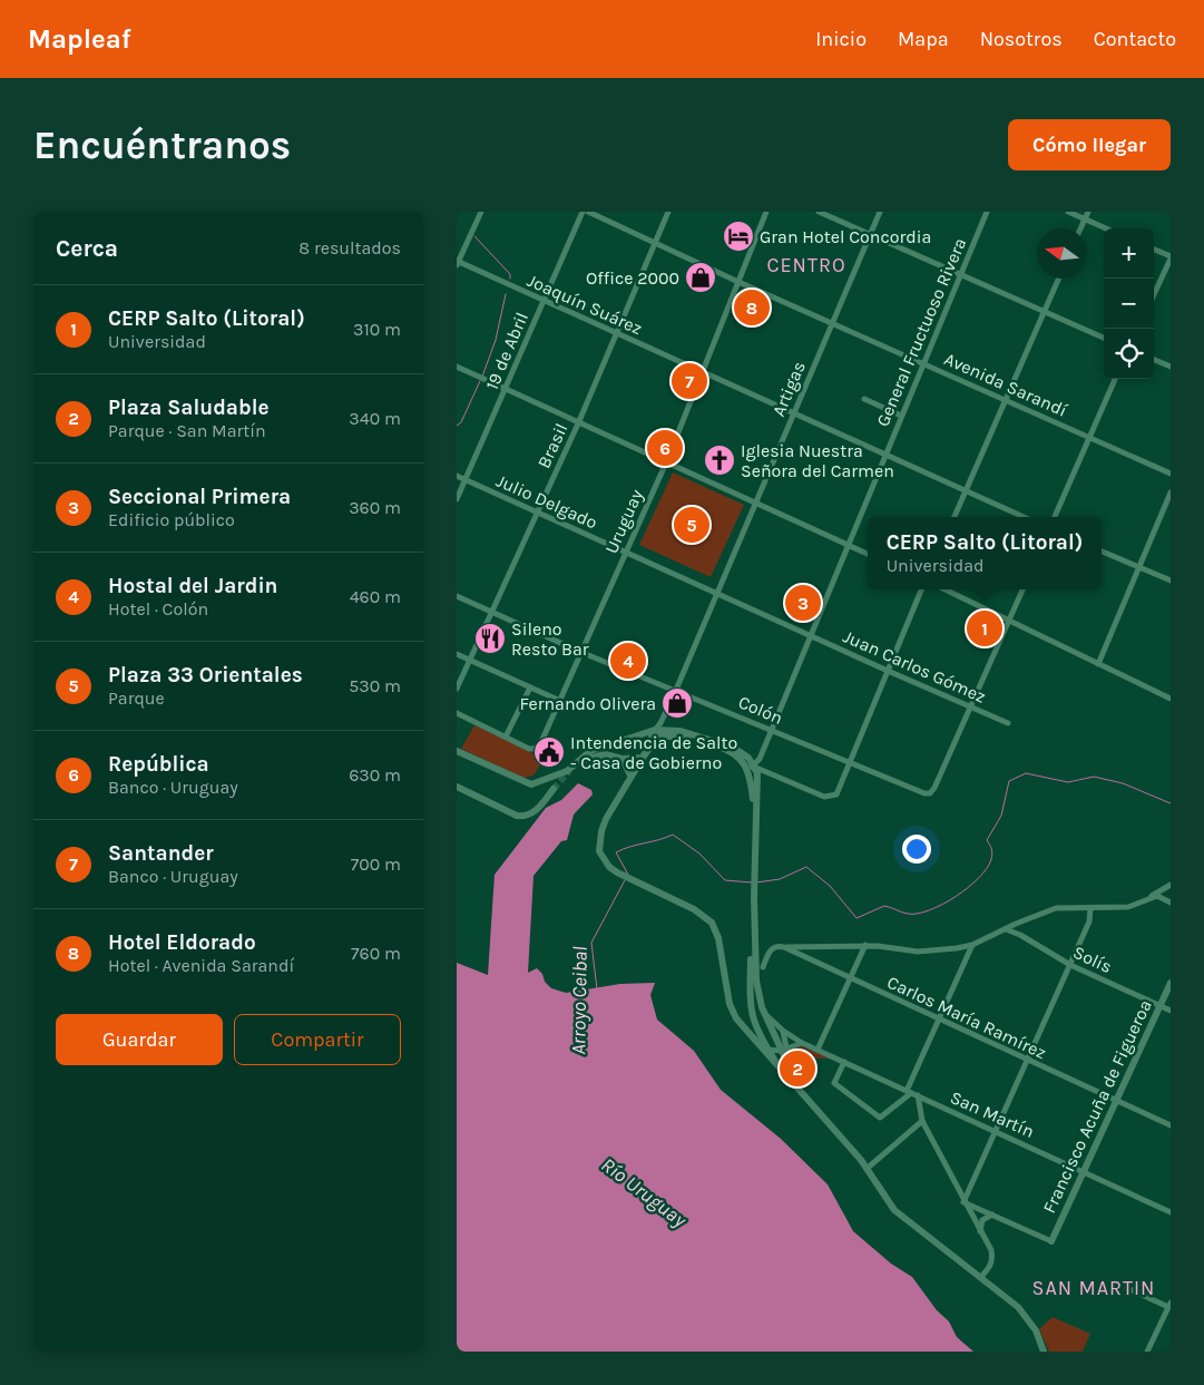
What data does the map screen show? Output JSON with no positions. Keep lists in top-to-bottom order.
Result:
{
  "streets": {
    "street": [
      "Joaquín Suárez",
      "General Fructuoso Rivera",
      "19 de Abril",
      "Avenida Sarandí",
      "Artigas",
      "Brasil",
      "Julio Delgado",
      "Uruguay",
      "Juan Carlos Gómez",
      "Colón",
      "Solís",
      "Carlos María Ramírez",
      "Francisco Acuña de Figueroa",
      "San Martín"
    ]
  },
  "crossings": [
    ["Joaquín Suárez", "General Fructuoso Rivera"],
    ["Joaquín Suárez", "19 de Abril"],
    ["Joaquín Suárez", "Artigas"],
    ["Joaquín Suárez", "Brasil"],
    ["Joaquín Suárez", "Uruguay"],
    ["General Fructuoso Rivera", "Avenida Sarandí"],
    ["General Fructuoso Rivera", "Juan Carlos Gómez"],
    ["General Fructuoso Rivera", "Colón"],
    ["19 de Abril", "Julio Delgado"],
    ["Avenida Sarandí", "Artigas"],
    ["Avenida Sarandí", "Brasil"],
    ["Avenida Sarandí", "Uruguay"],
    ["Artigas", "Juan Carlos Gómez"],
    ["Artigas", "Colón"],
    ["Brasil", "Julio Delgado"],
    ["Brasil", "Colón"],
    ["Julio Delgado", "Uruguay"],
    ["Julio Delgado", "Juan Carlos Gómez"],
    ["Uruguay", "Juan Carlos Gómez"],
    ["Uruguay", "Colón"],
    ["Juan Carlos Gómez", "Colón"],
    ["Solís", "Francisco Acuña de Figueroa"],
    ["Carlos María Ramírez", "Francisco Acuña de Figueroa"],
    ["Francisco Acuña de Figueroa", "San Martín"]
  ],
  "districts": ["CENTRO", "SAN MARTIN"],
  "water": ["Arroyo Ceibal", "Río Uruguay"],
  "places": {
    "hotel": ["Gran Hotel Concordia"],
    "shop": ["Office 2000", "Fernando Olivera"],
    "church": ["Iglesia Nuestra Señora del Carmen"],
    "restaurant": ["Sileno Resto Bar"],
    "public building": ["Intendencia de Salto - Casa de Gobierno"]
  },
  "north": "left",
  "page": {
    "header": "Mapleaf",
    "nav": [
      "Inicio",
      "Mapa",
      "Nosotros",
      "Contacto"
    ],
    "buttons": [
      "Cómo llegar",
      ["Guardar", "Compartir"]
    ],
    "title": "Encuéntranos",
    "heading": ["Cerca", "8 resultados"],
    "map_buttons": ["+", "−"],
    "list": [
      {
        "mark": "1",
        "name": "CERP Salto (Litoral)",
        "note": "Universidad",
        "value": "310 m"
      },
      {
        "mark": "2",
        "name": "Plaza Saludable",
        "note": "Parque · San Martín",
        "value": "340 m"
      },
      {
        "mark": "3",
        "name": "Seccional Primera",
        "note": "Edificio público",
        "value": "360 m"
      },
      {
        "mark": "4",
        "name": "Hostal del Jardin",
        "note": "Hotel · Colón",
        "value": "460 m"
      },
      {
        "mark": "5",
        "name": "Plaza 33 Orientales",
        "note": "Parque",
        "value": "530 m"
      },
      {
        "mark": "6",
        "name": "República",
        "note": "Banco · Uruguay",
        "value": "630 m"
      },
      {
        "mark": "7",
        "name": "Santander",
        "note": "Banco · Uruguay",
        "value": "700 m"
      },
      {
        "mark": "8",
        "name": "Hotel Eldorado",
        "note": "Hotel · Avenida Sarandí",
        "value": "760 m"
      }
    ],
    "pins": [
      "8",
      "7",
      "6",
      "5",
      "3",
      "1",
      "4",
      "2"
    ],
    "popup": ["CERP Salto (Litoral)", "Universidad"]
  }
}
